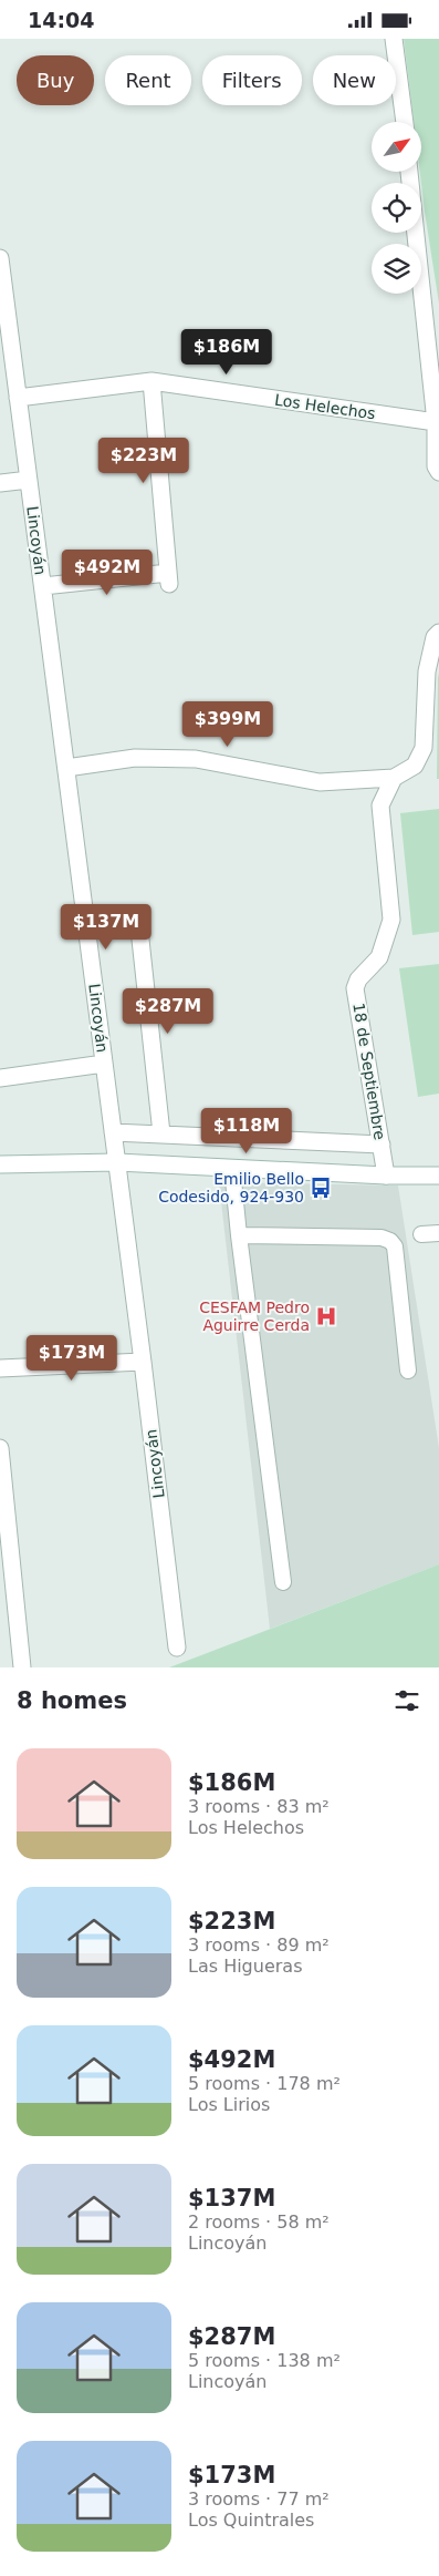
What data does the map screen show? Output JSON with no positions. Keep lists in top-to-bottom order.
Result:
{
  "streets": {
    "street": ["Los Helechos", "Lincoyán", "18 de Septiembre"]
  },
  "crossings": [
    ["Los Helechos", "Lincoyán"]
  ],
  "places": {
    "bus stop": ["Emilio Bello Codesido, 924-930"],
    "hospital": ["CESFAM Pedro Aguirre Cerda"]
  },
  "north": "top right",
  "page": {
    "status": "14:04",
    "chip": [
      "Buy",
      "Rent",
      "Filters",
      "New"
    ],
    "price": [
      "$186M",
      "$223M",
      "$492M",
      "$399M",
      "$137M",
      "$287M",
      "$118M",
      "$173M"
    ],
    "heading": "8 homes",
    "list": [
      {
        "name": "$186M",
        "note": "3 rooms · 83 m² · Los Helechos"
      },
      {
        "name": "$223M",
        "note": "3 rooms · 89 m² · Las Higueras"
      },
      {
        "name": "$492M",
        "note": "5 rooms · 178 m² · Los Lirios"
      },
      {
        "name": "$137M",
        "note": "2 rooms · 58 m² · Lincoyán"
      },
      {
        "name": "$287M",
        "note": "5 rooms · 138 m² · Lincoyán"
      },
      {
        "name": "$173M",
        "note": "3 rooms · 77 m² · Los Quintrales"
      }
    ]
  }
}
